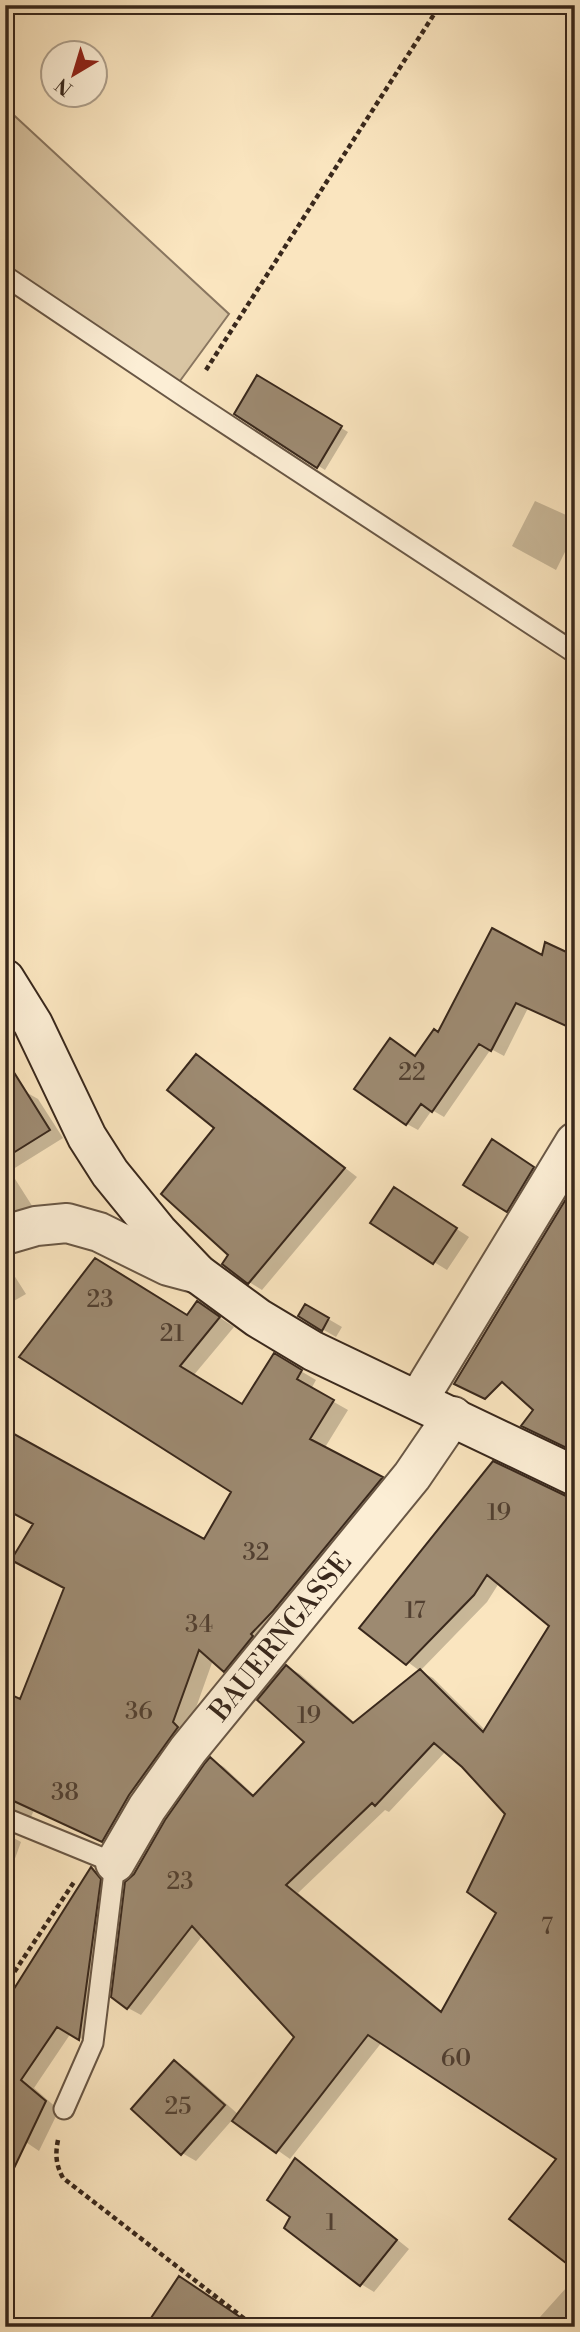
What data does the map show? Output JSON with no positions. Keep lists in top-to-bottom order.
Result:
{
  "streets": {
    "street": ["BAUERNGASSE"]
  },
  "house_numbers": [
    "22",
    "23",
    "21",
    "19",
    "32",
    "17",
    "34",
    "36",
    "19",
    "38",
    "23",
    "7",
    "60",
    "25",
    "1"
  ],
  "north": "bottom left"
}
